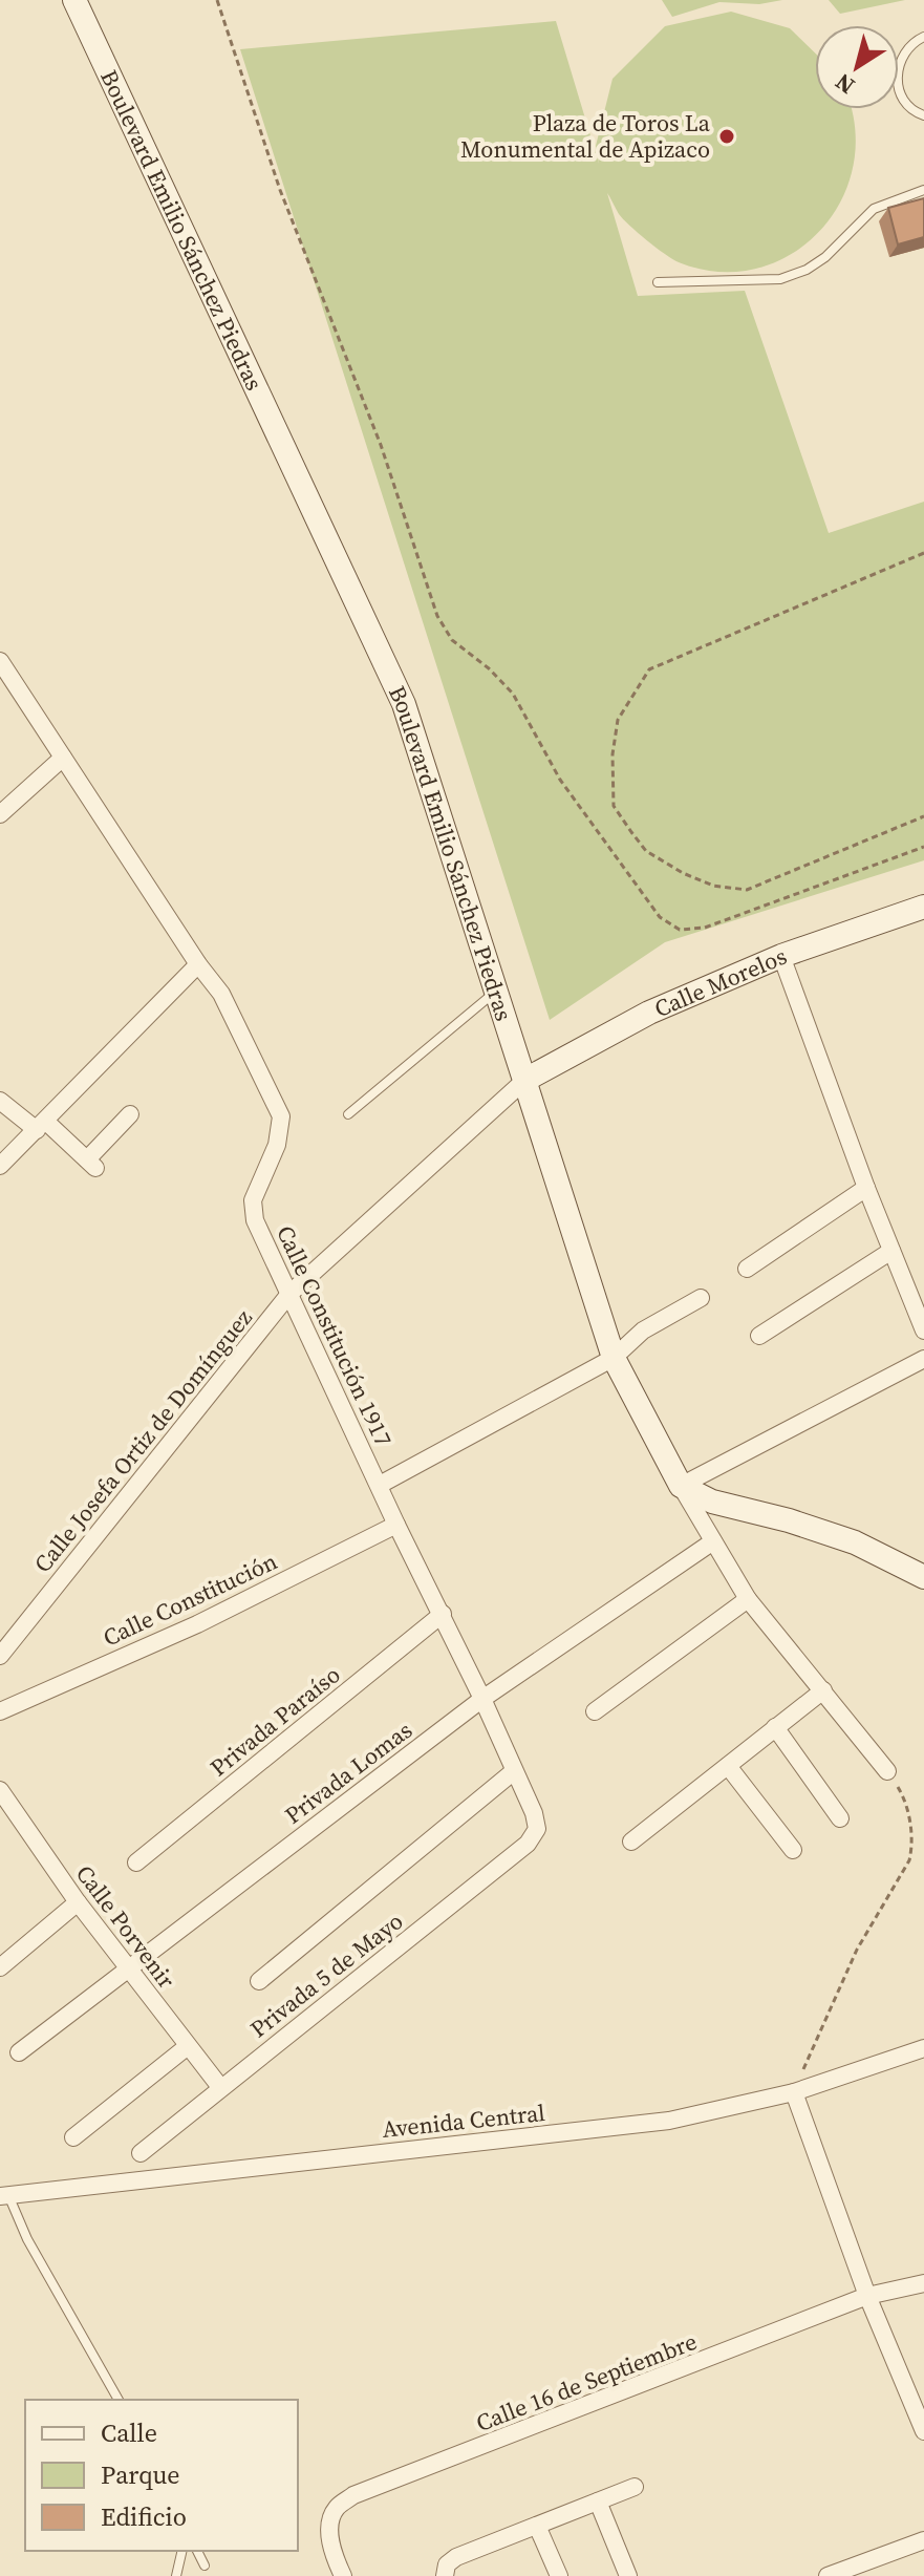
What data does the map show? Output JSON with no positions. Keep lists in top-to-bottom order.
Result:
{
  "streets": {
    "main road": ["Boulevard Emilio Sánchez Piedras", "Calle Morelos"],
    "street": [
      "Calle Constitución 1917",
      "Calle Josefa Ortiz de Domínguez",
      "Calle Constitución",
      "Privada Paraíso",
      "Privada Lomas",
      "Calle Porvenir",
      "Privada 5 de Mayo",
      "Avenida Central",
      "Calle 16 de Septiembre"
    ]
  },
  "crossings": [
    ["Boulevard Emilio Sánchez Piedras", "Calle Morelos"],
    ["Boulevard Emilio Sánchez Piedras", "Calle Josefa Ortiz de Domínguez"],
    ["Calle Morelos", "Calle Josefa Ortiz de Domínguez"],
    ["Calle Constitución 1917", "Calle Josefa Ortiz de Domínguez"],
    ["Calle Constitución 1917", "Calle Constitución"],
    ["Calle Constitución 1917", "Privada Paraíso"],
    ["Calle Constitución 1917", "Privada Lomas"],
    ["Calle Constitución 1917", "Privada 5 de Mayo"],
    ["Privada Lomas", "Calle Porvenir"],
    ["Calle Porvenir", "Privada 5 de Mayo"]
  ],
  "places": ["Plaza de Toros La Monumental de Apizaco"],
  "legend": ["Calle", "Parque", "Edificio"],
  "north": "bottom left"
}
